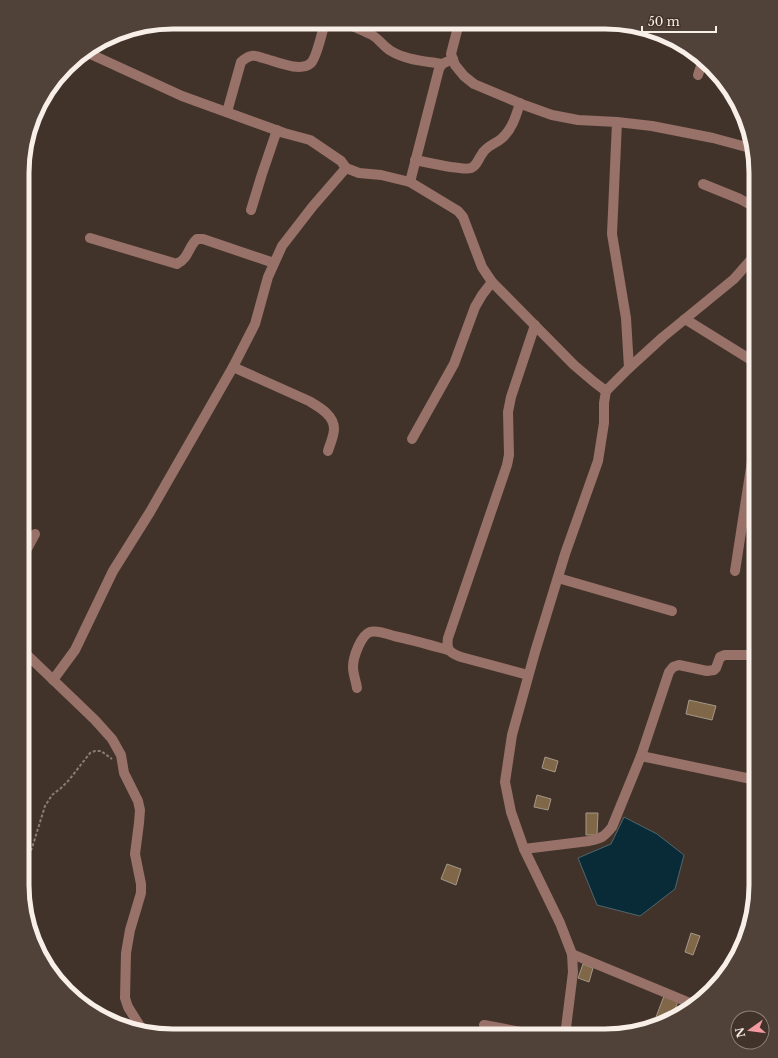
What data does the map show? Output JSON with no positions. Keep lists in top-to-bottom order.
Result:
{
  "scale_bar": "50 m",
  "north": "left"
}
